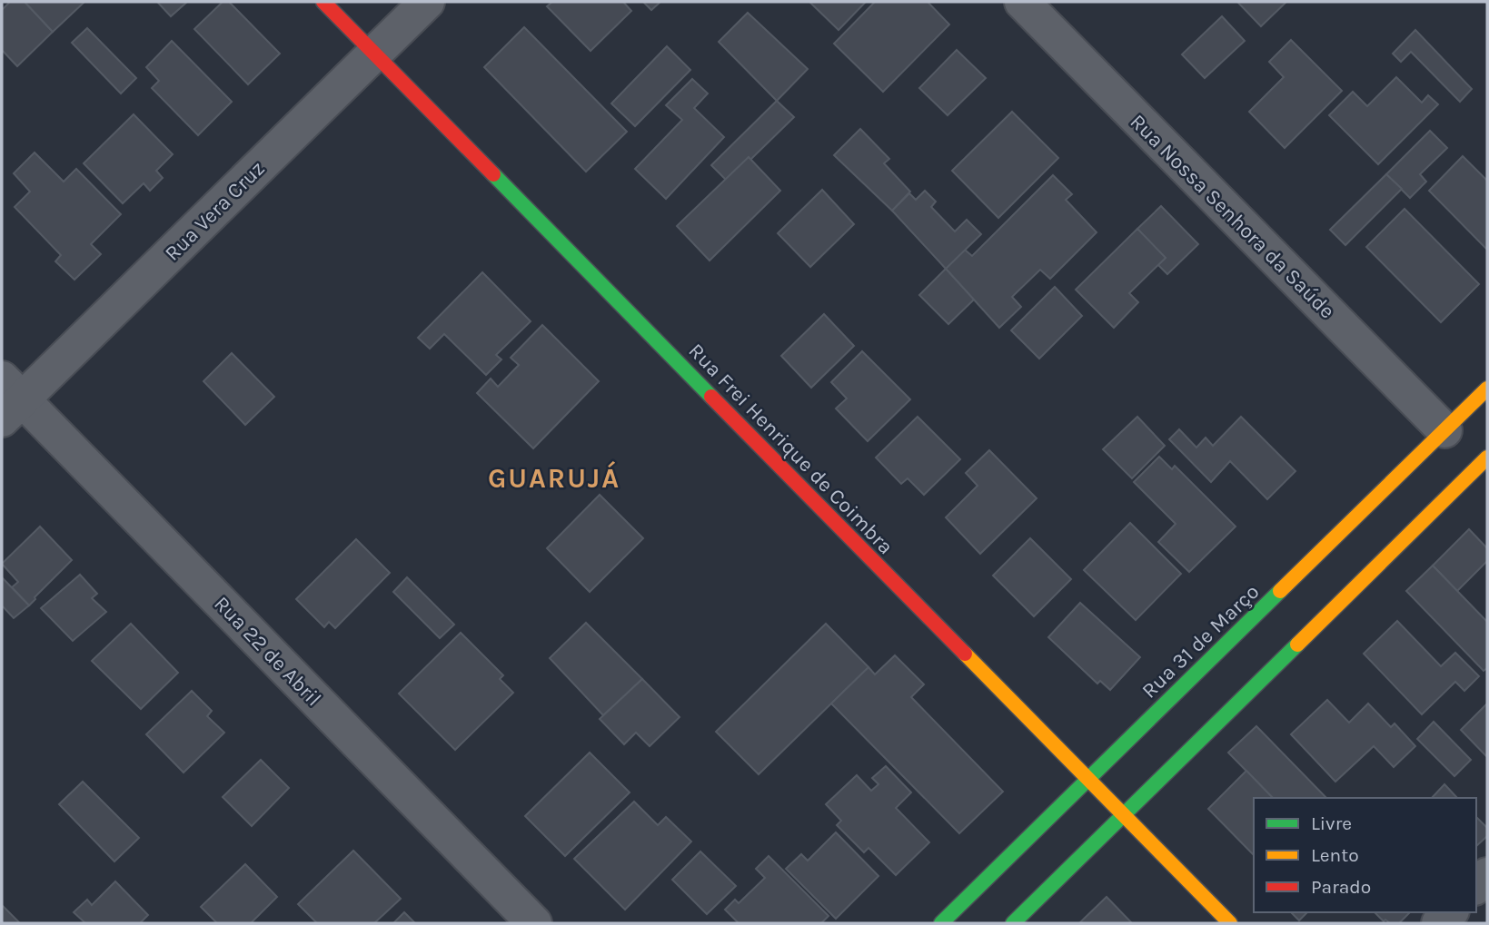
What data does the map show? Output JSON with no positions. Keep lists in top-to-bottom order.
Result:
{
  "streets": {
    "main road": ["Rua Frei Henrique de Coimbra", "Rua 31 de Março"],
    "street": ["Rua Vera Cruz", "Rua Nossa Senhora da Saúde", "Rua 22 de Abril"]
  },
  "crossings": [
    ["Rua Vera Cruz", "Rua Frei Henrique de Coimbra"],
    ["Rua Vera Cruz", "Rua 22 de Abril"],
    ["Rua Nossa Senhora da Saúde", "Rua 31 de Março"],
    ["Rua Frei Henrique de Coimbra", "Rua 31 de Março"]
  ],
  "districts": ["GUARUJÁ"],
  "legend": ["Livre", "Lento", "Parado"]
}
